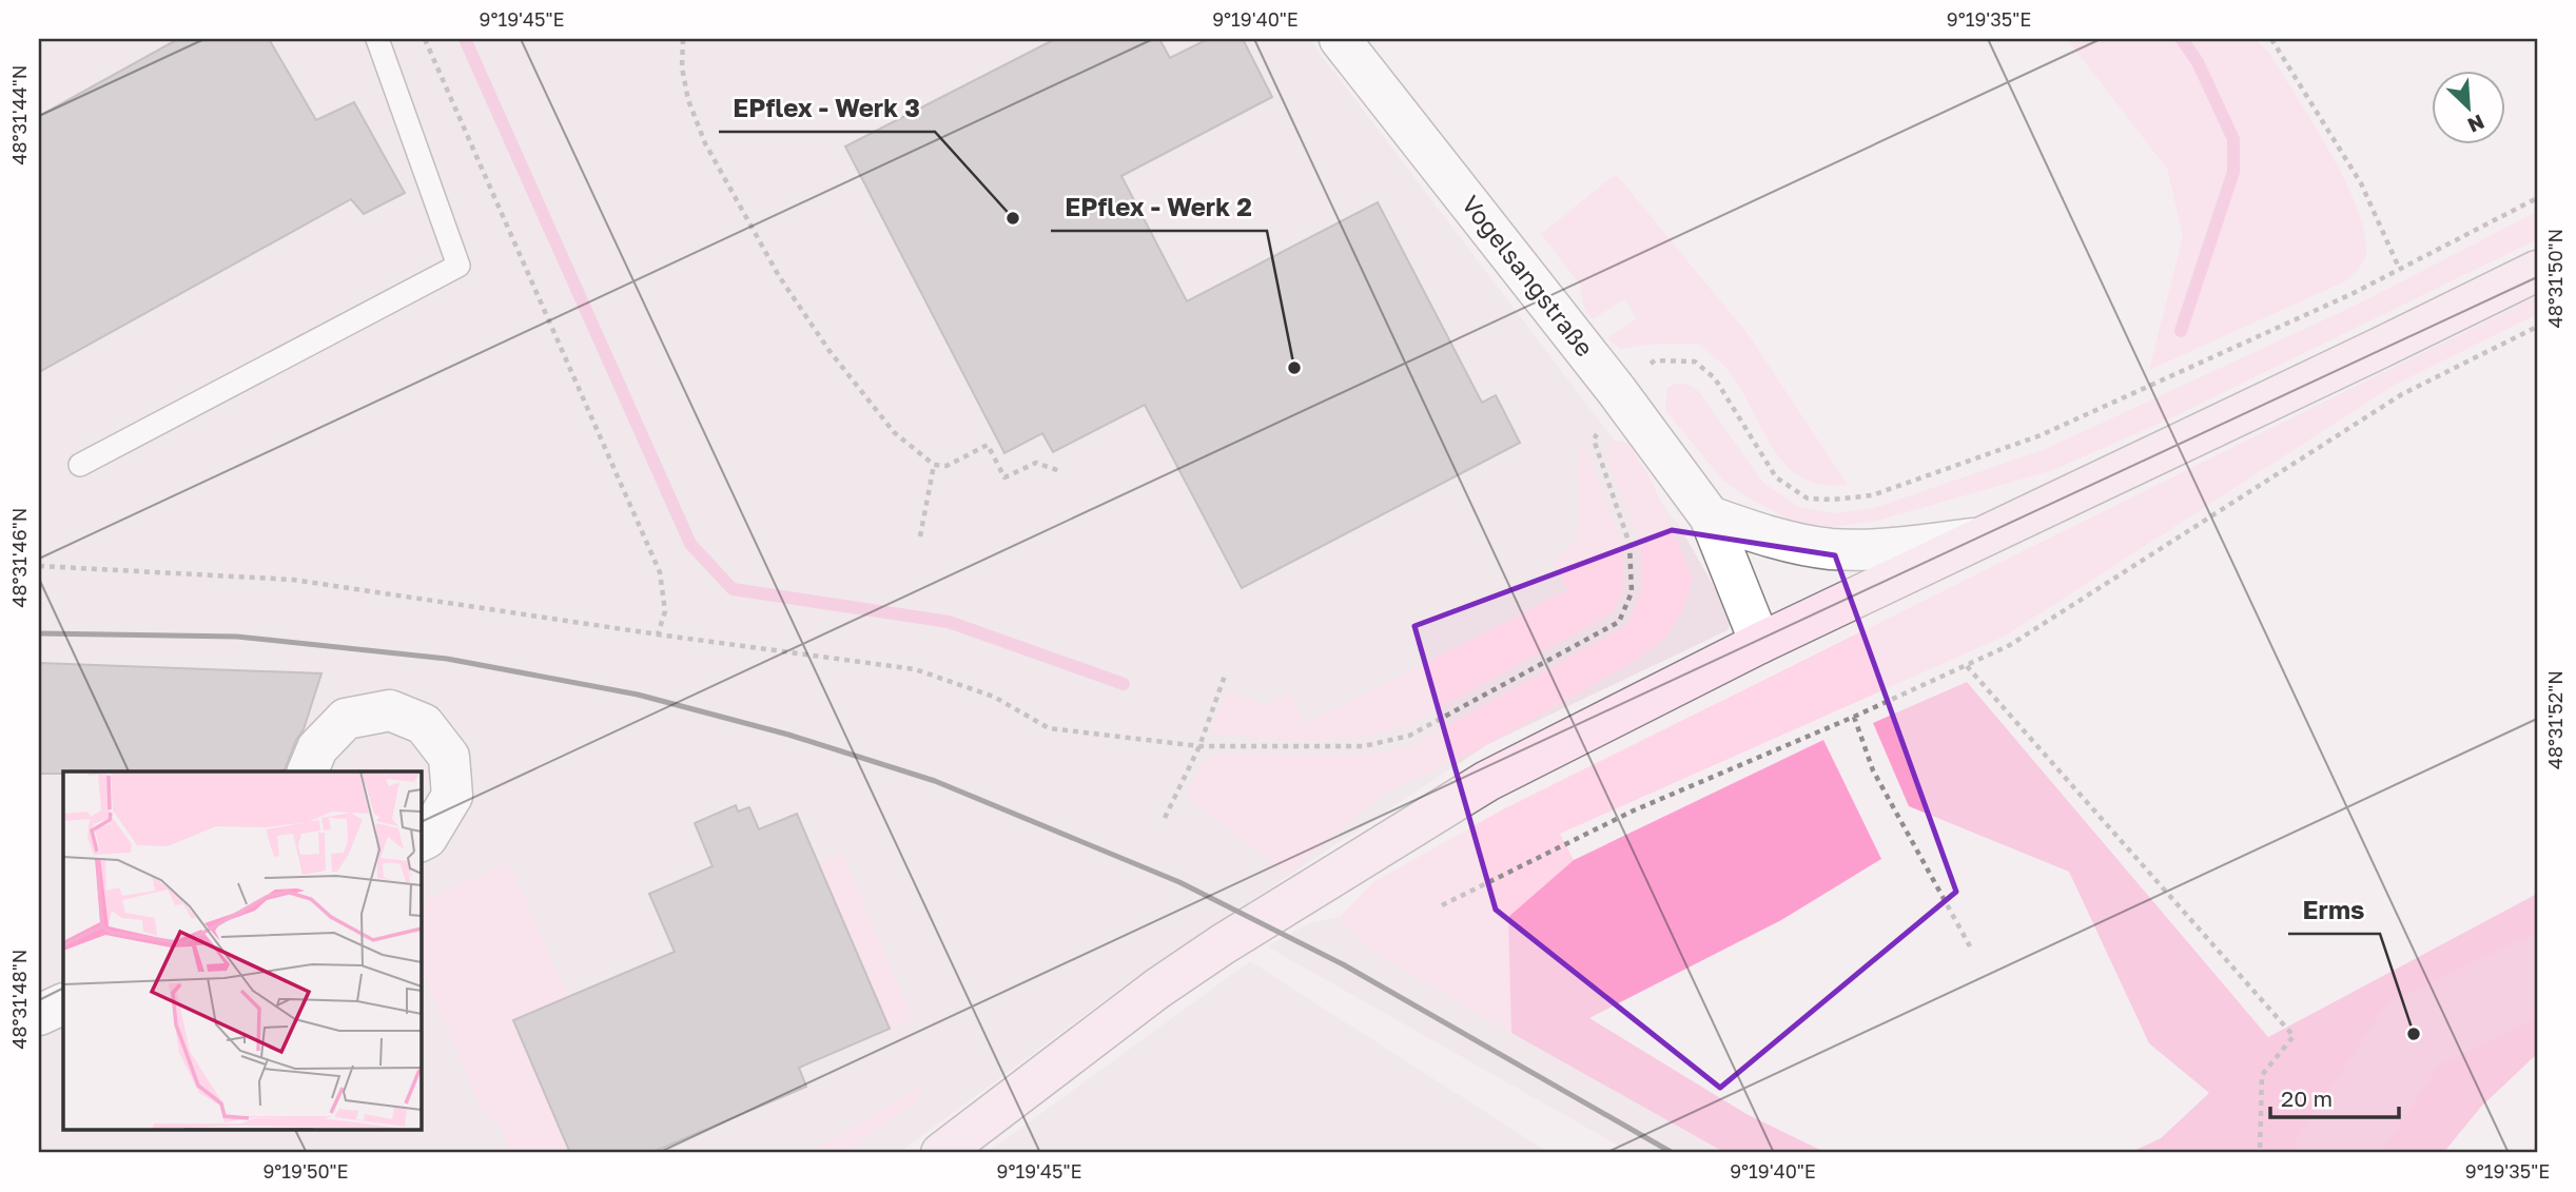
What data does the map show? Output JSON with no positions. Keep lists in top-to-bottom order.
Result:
{
  "streets": {
    "street": ["Vogelsangstraße"]
  },
  "places": ["EPflex - Werk 3", "EPflex - Werk 2", "Erms"],
  "scale_bar": "20 m",
  "north": "bottom right",
  "coordinates": [
    "9°19'45\"E",
    "9°19'40\"E",
    "9°19'35\"E",
    "48°31'44\"N",
    "48°31'50\"N",
    "48°31'46\"N",
    "48°31'52\"N",
    "48°31'48\"N",
    "9°19'50\"E"
  ]
}
